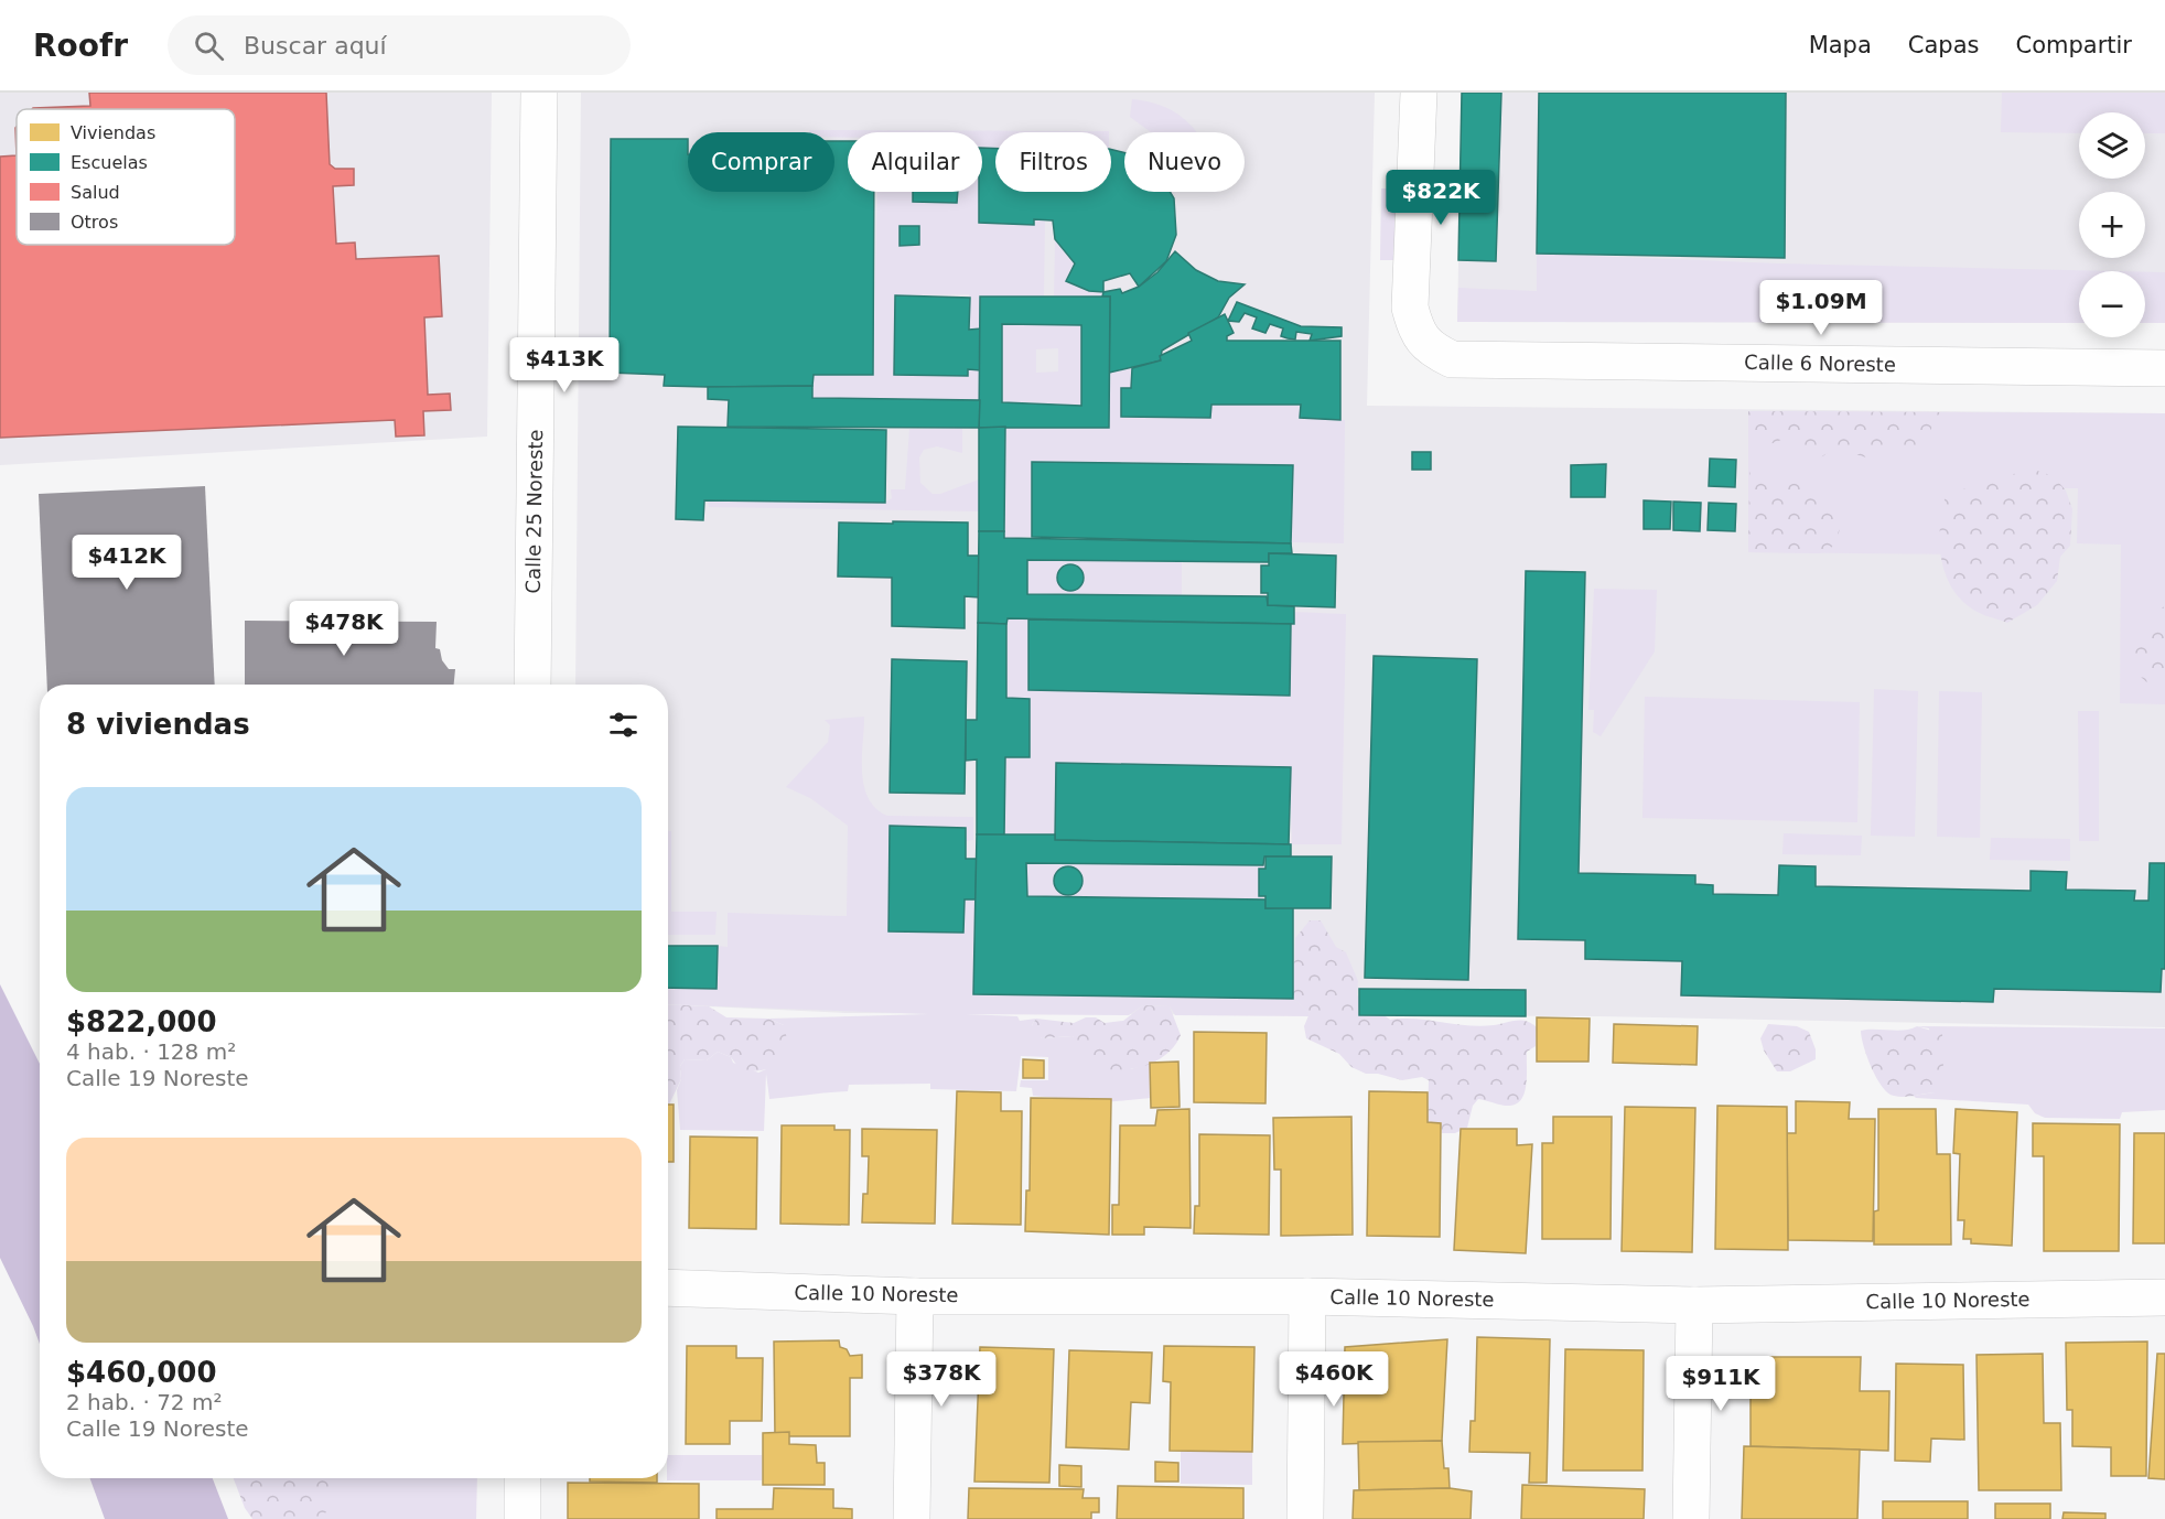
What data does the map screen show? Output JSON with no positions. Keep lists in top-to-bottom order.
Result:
{
  "streets": {
    "street": ["Calle 6 Noreste", "Calle 25 Noreste", "Calle 10 Noreste"]
  },
  "legend": [
    "Viviendas",
    "Escuelas",
    "Salud",
    "Otros"
  ],
  "page": {
    "header": "Roofr",
    "search": "Buscar aquí",
    "nav": ["Mapa", "Capas", "Compartir"],
    "map_buttons": ["+", "−"],
    "chip": [
      "Comprar",
      "Alquilar",
      "Filtros",
      "Nuevo"
    ],
    "price": [
      "$822K",
      "$1.09M",
      "$413K",
      "$412K",
      "$478K",
      "$378K",
      "$460K",
      "$911K"
    ],
    "heading": "8 viviendas",
    "list": [
      {
        "name": "$822,000",
        "note": "4 hab. · 128 m² · Calle 19 Noreste"
      },
      {
        "name": "$460,000",
        "note": "2 hab. · 72 m² · Calle 19 Noreste"
      }
    ]
  }
}
